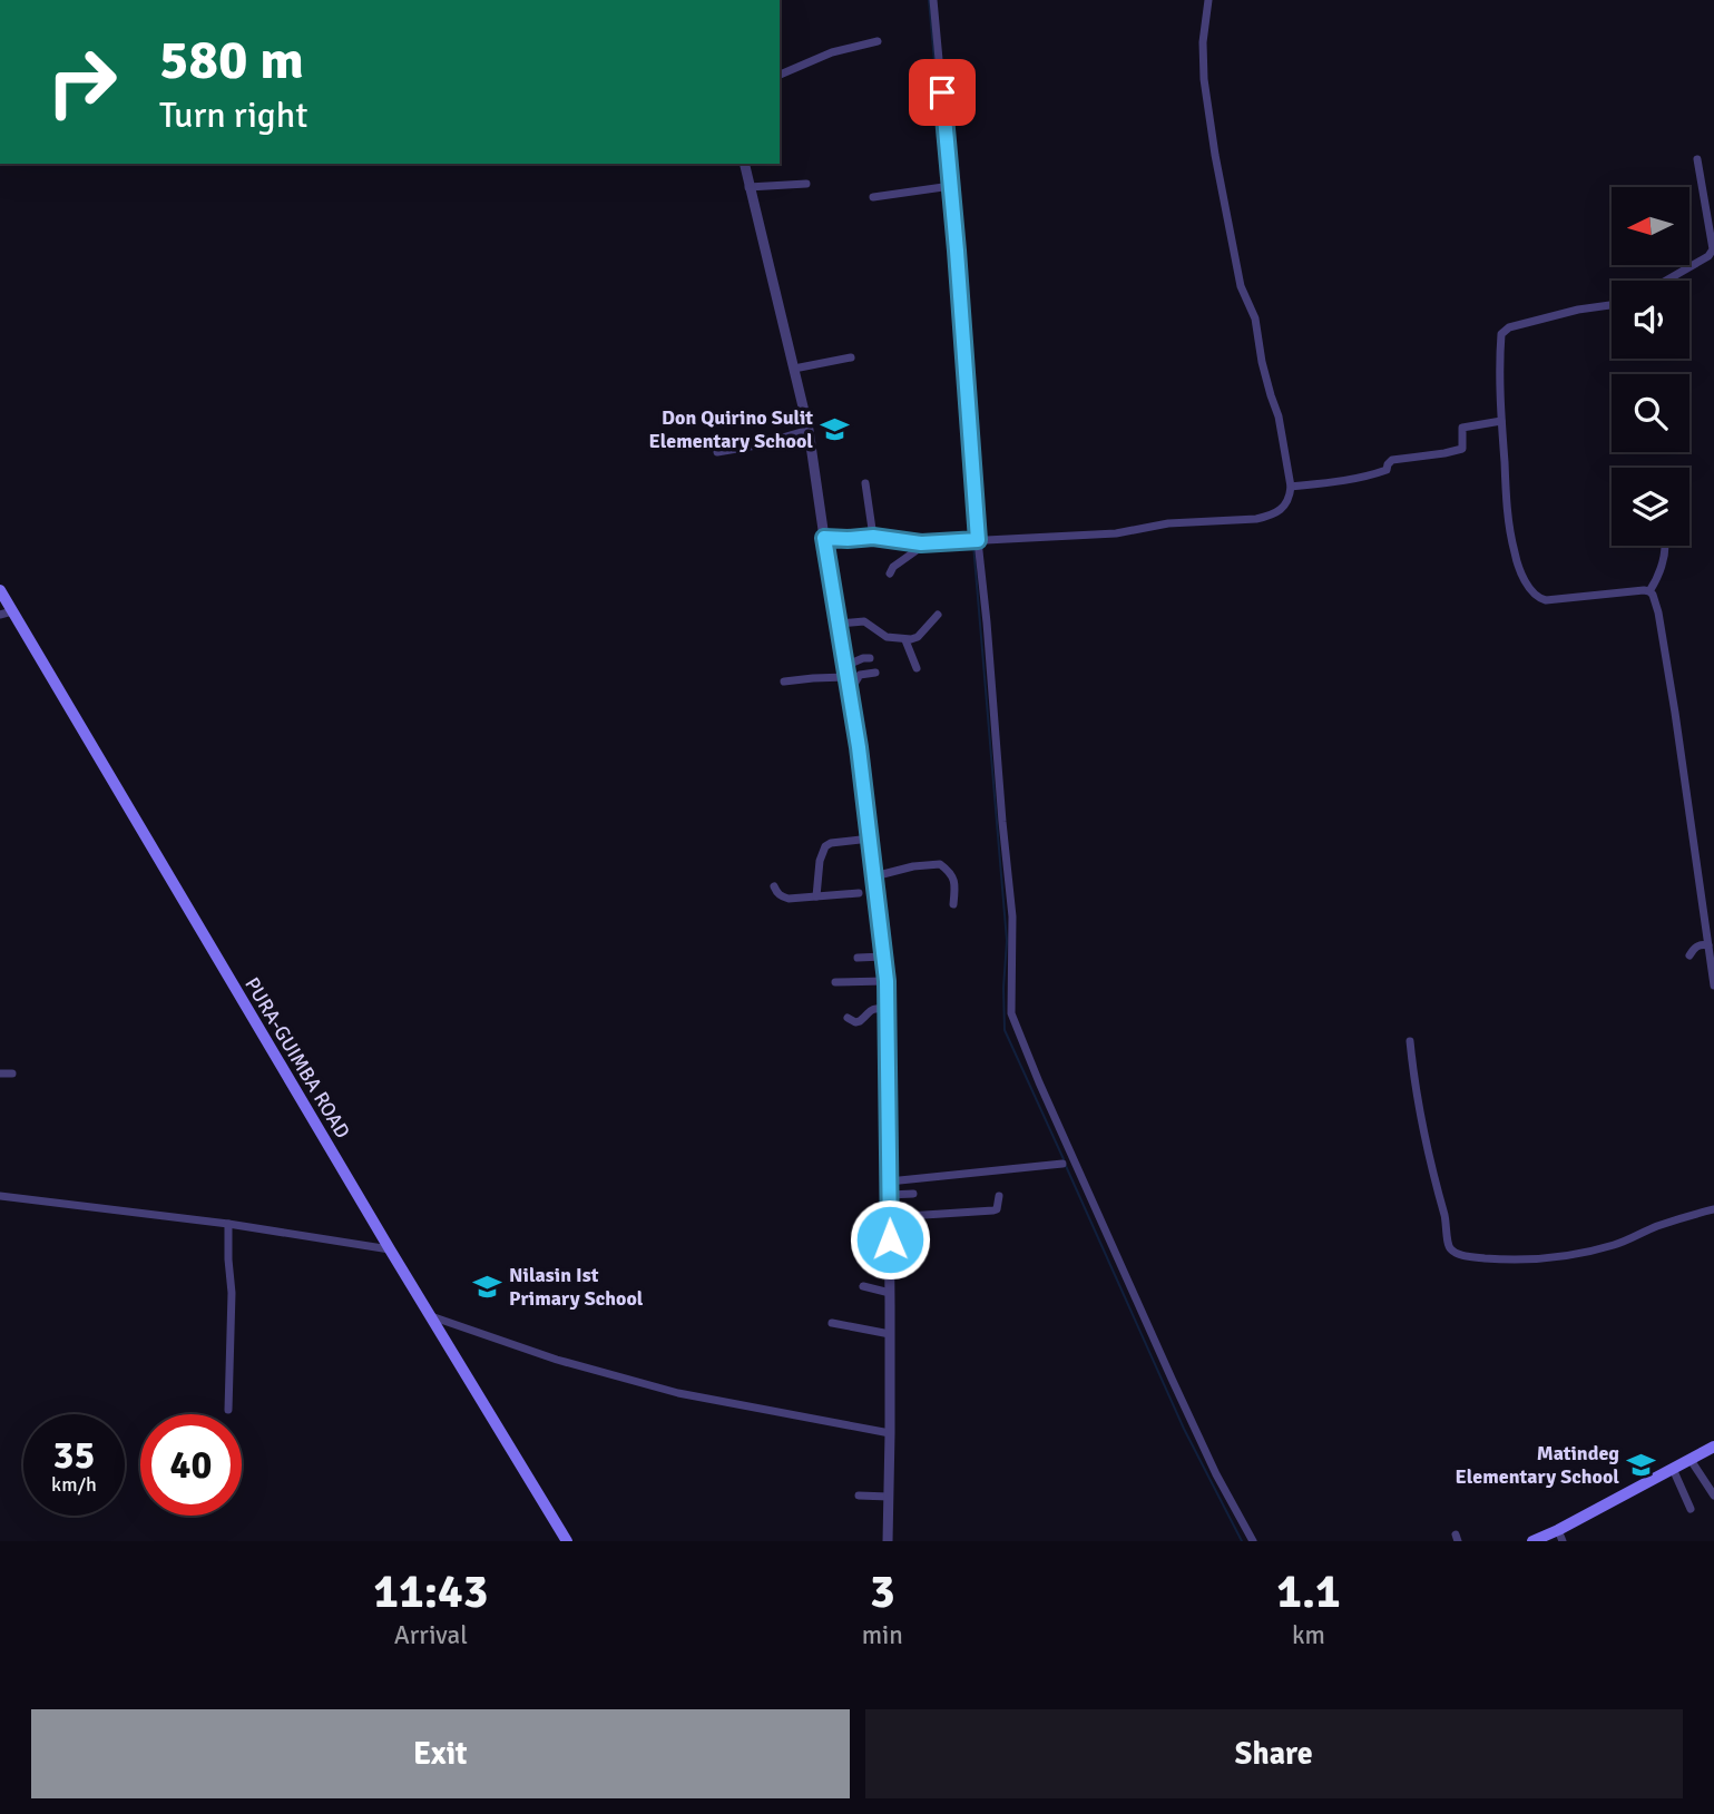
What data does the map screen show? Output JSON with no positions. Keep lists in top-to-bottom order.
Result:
{
  "streets": {
    "main road": ["PURA-GUIMBA ROAD"]
  },
  "places": {
    "school or university": ["Don Quirino Sulit Elementary School", "Nilasin Ist Primary School", "Matindeg Elementary School"]
  },
  "north": "left",
  "page": {
    "turn": ["580 m", "Turn right"],
    "speed": "35 km/h",
    "limit": "40",
    "eta": [
      "11:43",
      "Arrival",
      "3",
      "min",
      "1.1",
      "km"
    ],
    "buttons": ["Exit", "Share"]
  }
}
